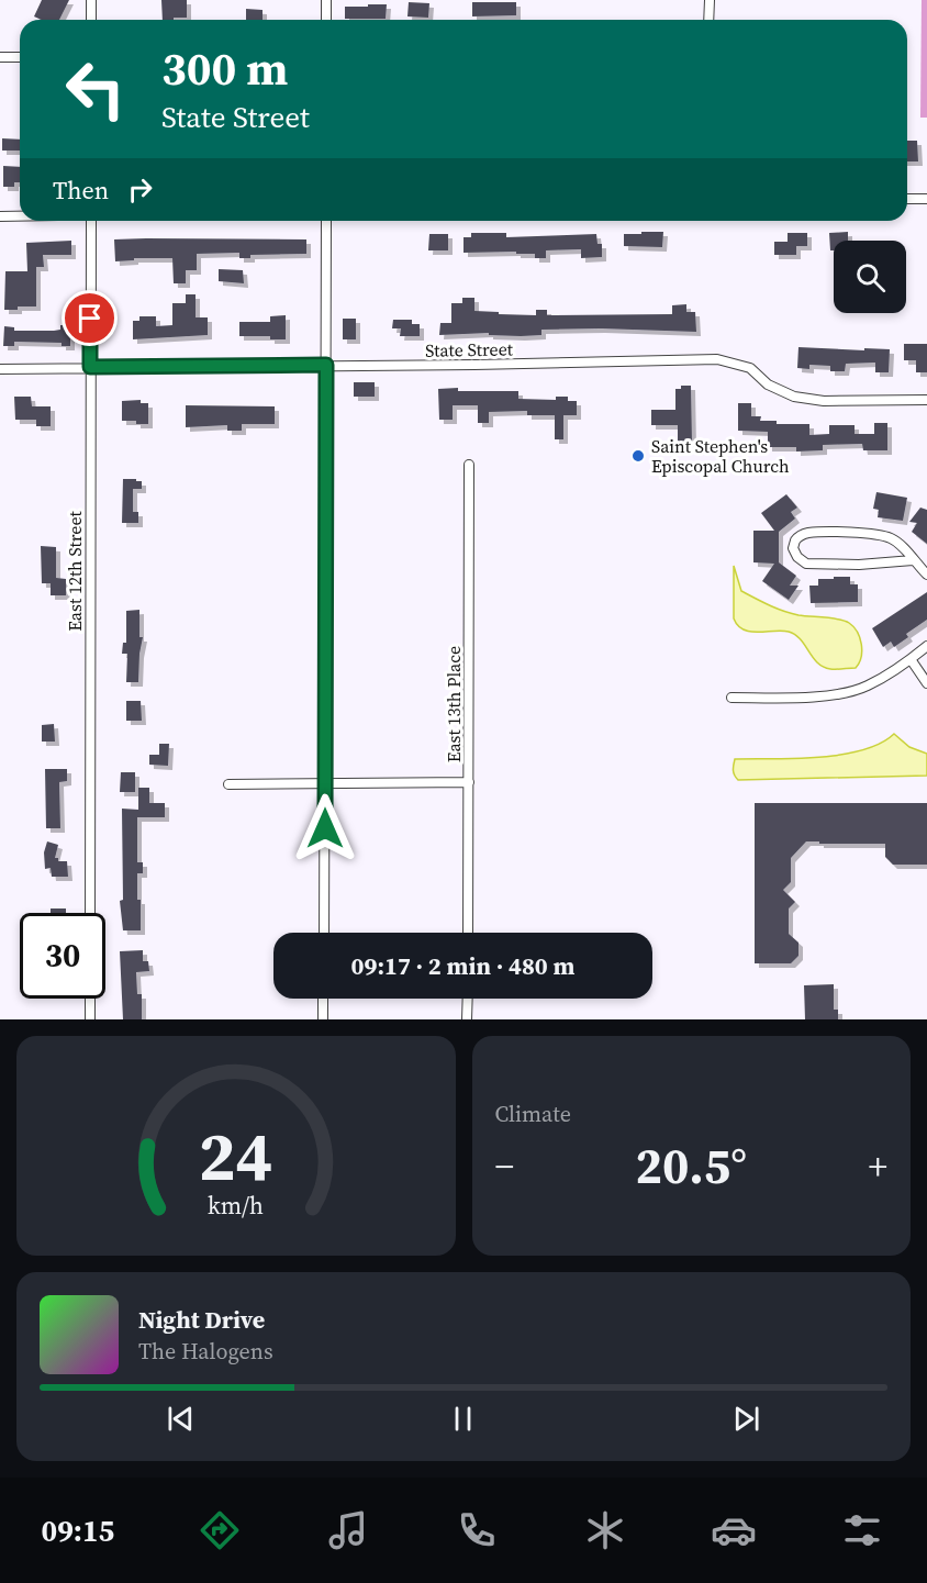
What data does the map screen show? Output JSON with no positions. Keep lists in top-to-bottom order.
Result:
{
  "streets": {
    "street": ["State Street", "East 12th Street", "East 13th Place"]
  },
  "crossings": [
    ["State Street", "East 12th Street"]
  ],
  "places": ["Saint Stephen's Episcopal Church"],
  "page": {
    "turn": ["300 m", "State Street"],
    "then": "Then",
    "limit": "30",
    "trip": "09:17 · 2 min · 480 m",
    "tile": "Climate",
    "heat": ["−", "20.5°", "+"],
    "song": ["Night Drive", "The Halogens"],
    "tabs": "09:15",
    "gauge": ["24", "km/h"]
  }
}
